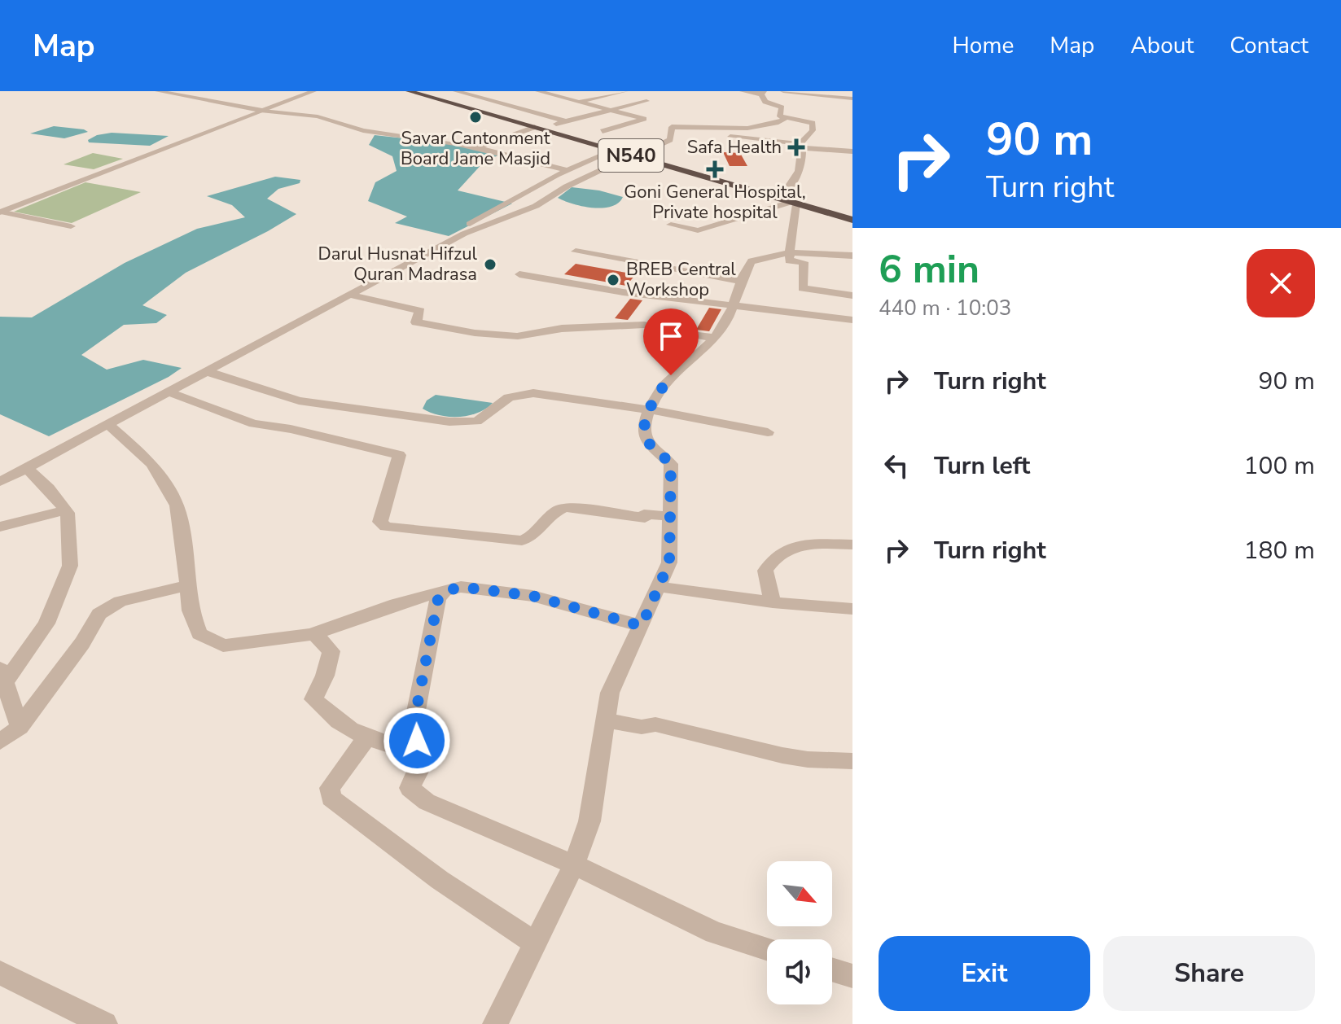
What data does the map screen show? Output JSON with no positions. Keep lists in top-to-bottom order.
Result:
{
  "streets": {
    "highway": ["N540"]
  },
  "places": {
    "other": ["Savar Cantonment Board Jame Masjid", "Darul Husnat Hifzul Quran Madrasa", "BREB Central Workshop"],
    "health": ["Safa Health", "Goni General Hospital, Private hospital"]
  },
  "north": "bottom right",
  "page": {
    "header": "Map",
    "nav": [
      "Home",
      "Map",
      "About",
      "Contact"
    ],
    "turn": ["90 m", "Turn right"],
    "heading": ["6 min", "440 m · 10:03"],
    "list": [
      {
        "name": "Turn right",
        "value": "90 m"
      },
      {
        "name": "Turn left",
        "value": "100 m"
      },
      {
        "name": "Turn right",
        "value": "180 m"
      }
    ],
    "buttons": ["Exit", "Share"]
  }
}
